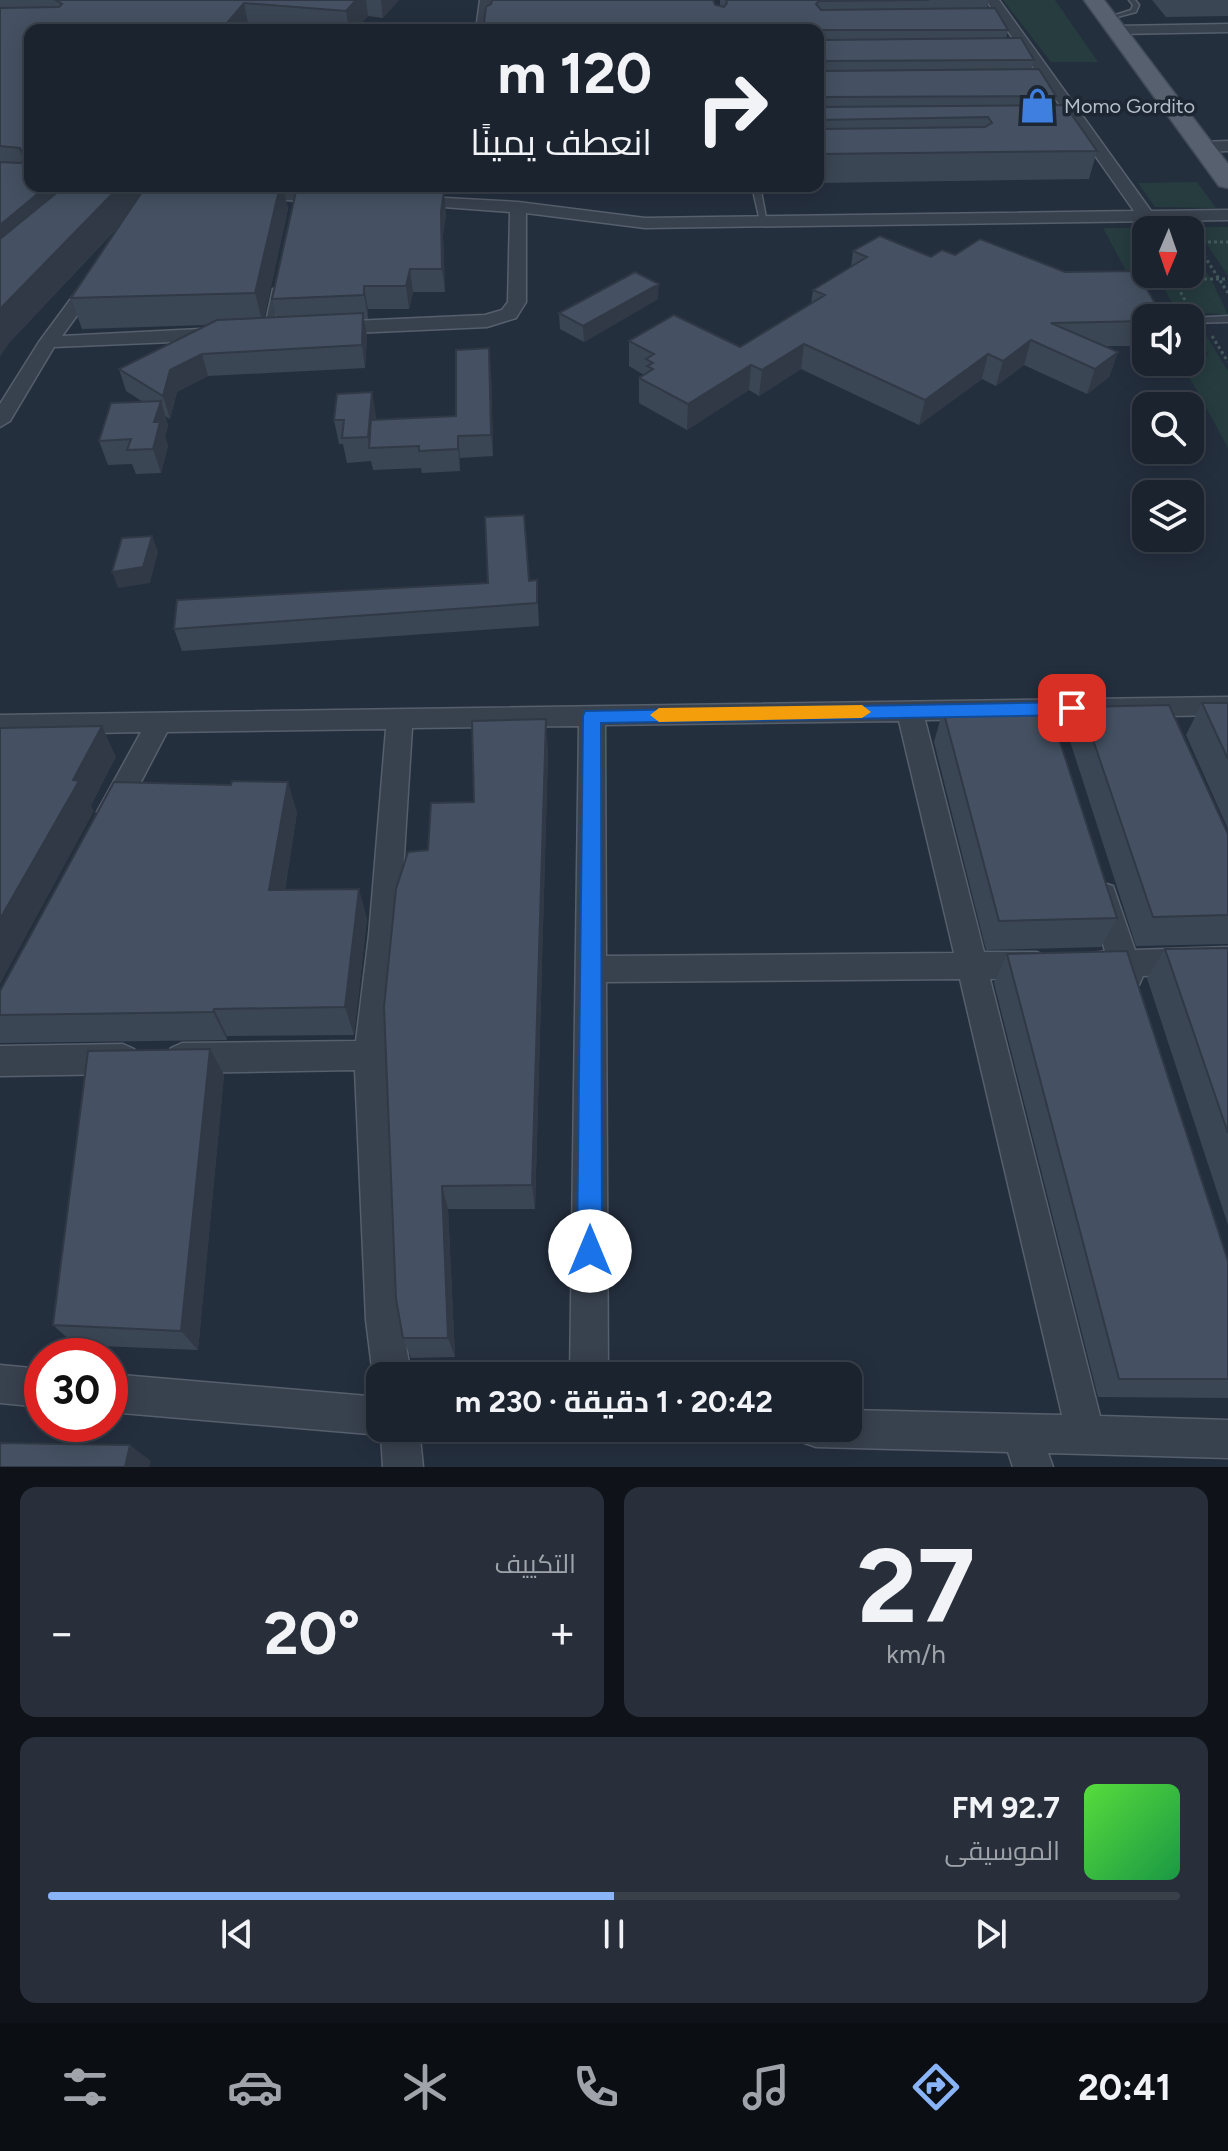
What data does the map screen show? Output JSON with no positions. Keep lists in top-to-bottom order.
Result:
{
  "places": {
    "shop": ["Momo Gordito"]
  },
  "north": "bottom",
  "page": {
    "turn": ["120 m", "انعطف يمينًا"],
    "limit": "30",
    "trip": "20:42 · 1 دقيقة · 230 m",
    "tile": [
      ["27", "km/h"],
      "التكييف"
    ],
    "heat": ["−", "20°", "+"],
    "song": ["92.7 FM", "الموسيقى"],
    "tabs": "20:41"
  }
}
